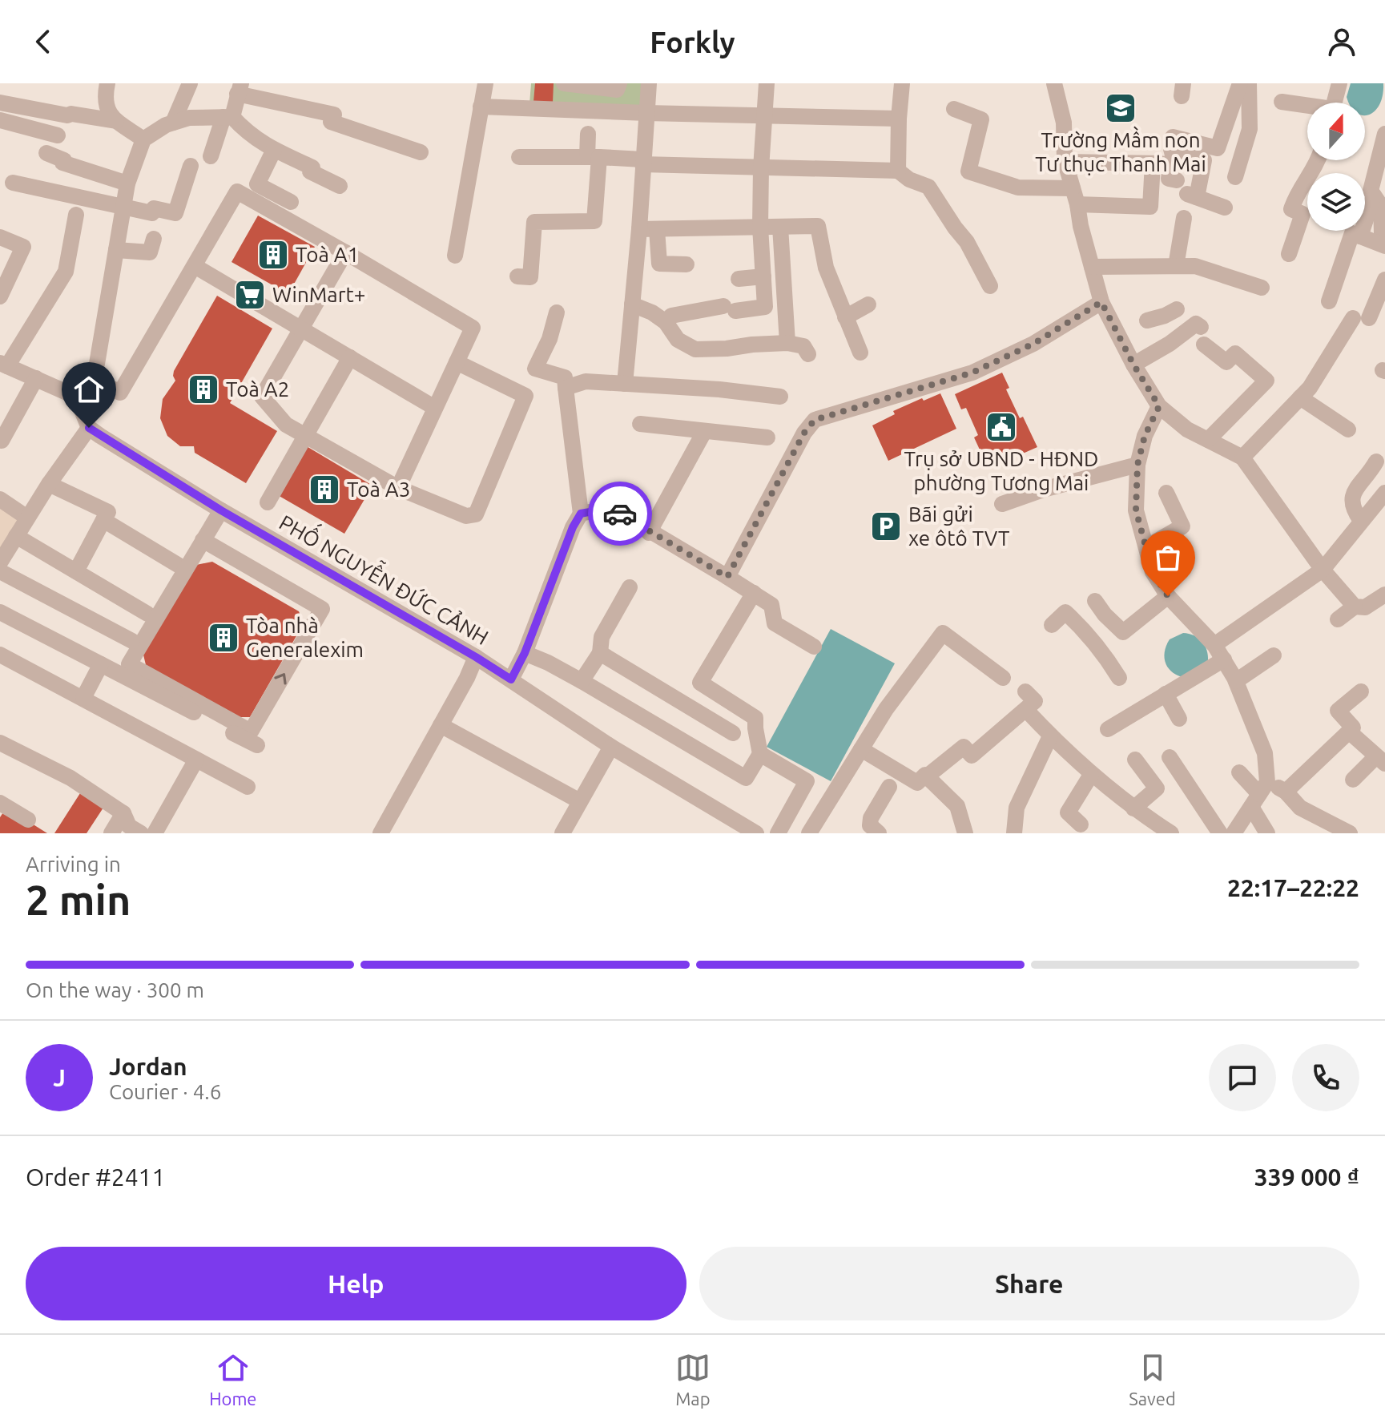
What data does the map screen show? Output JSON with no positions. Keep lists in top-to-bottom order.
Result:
{
  "streets": {
    "street": ["PHỐ NGUYỄN ĐỨC CẢNH"]
  },
  "places": {
    "school or university": ["Trường Mầm non Tư thục Thanh Mai"],
    "building": [
      "Toà A1",
      "Toà A2",
      "Toà A3",
      "Tòa nhà Generalexim"
    ],
    "supermarket": ["WinMart+"],
    "public building": ["Trụ sở UBND - HĐND phường Tương Mai"],
    "parking": ["Bãi gửi xe ôtô TVT"]
  },
  "north": "top",
  "page": {
    "header": "Forkly",
    "heading": ["2 min", "Arriving in", "22:17–22:22"],
    "panel": [
      "Jordan",
      "Courier · 4.6",
      "Order #2411",
      "339 000 ₫"
    ],
    "bar": "On the way · 300 m",
    "round": "J",
    "buttons": ["Help", "Share"],
    "tabs": ["Home", "Map", "Saved"]
  }
}
